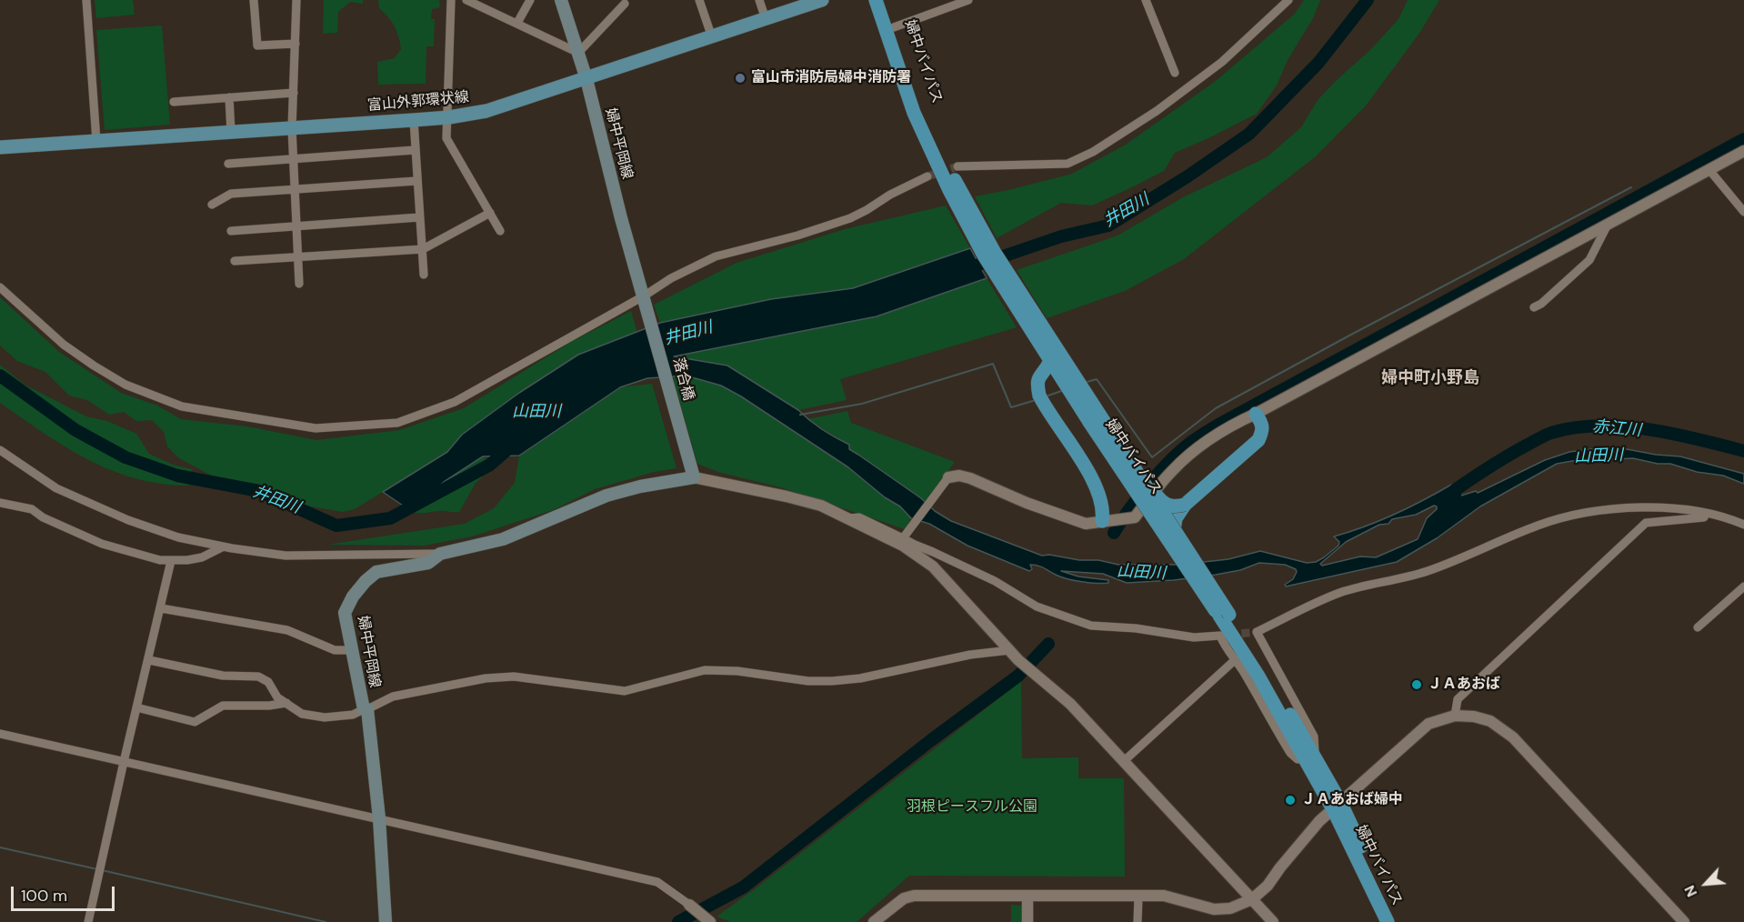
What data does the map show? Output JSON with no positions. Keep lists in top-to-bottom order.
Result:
{
  "streets": {
    "highway": ["婦中バイパス"],
    "main road": ["富山外郭環状線", "婦中平岡線", "落合橋"]
  },
  "crossings": [
    ["富山外郭環状線", "婦中平岡線"],
    ["婦中平岡線", "落合橋"]
  ],
  "districts": ["婦中町小野島"],
  "water": ["井田川", "山田川", "赤江川"],
  "parks": ["羽根ピースフル公園"],
  "places": ["富山市消防局婦中消防署", "ＪＡあおば", "ＪＡあおば婦中"],
  "scale_bar": "100 m",
  "north": "bottom left"
}
